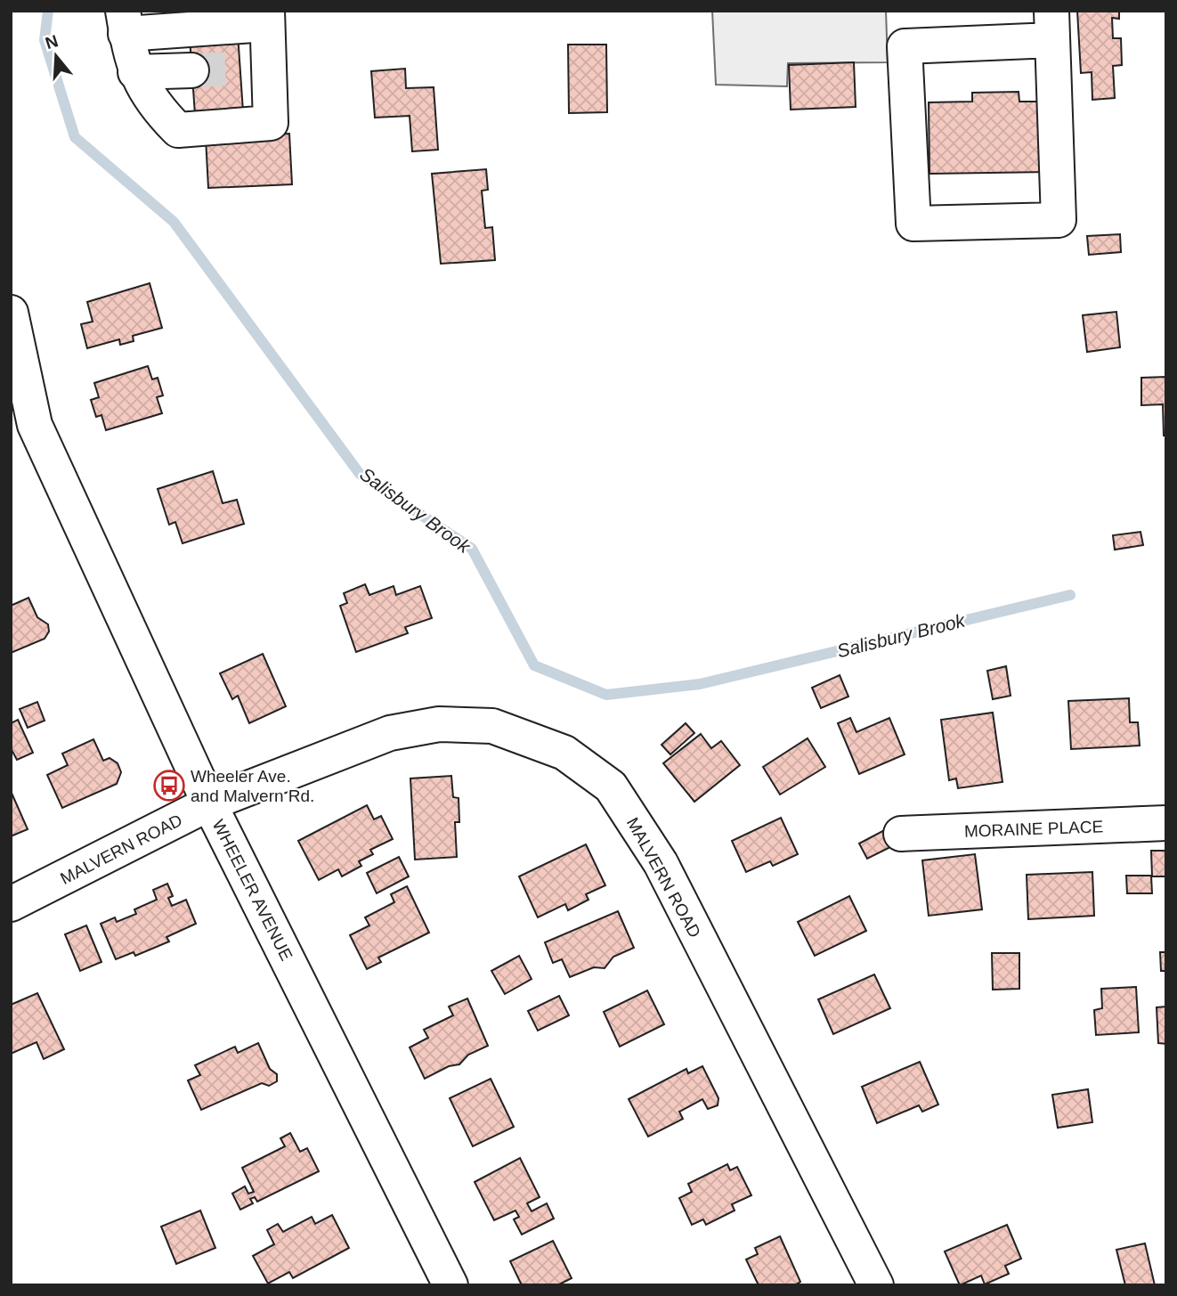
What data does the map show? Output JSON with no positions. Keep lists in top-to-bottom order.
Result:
{
  "streets": {
    "street": ["MORAINE PLACE", "MALVERN ROAD", "WHEELER AVENUE"]
  },
  "crossings": [
    ["MALVERN ROAD", "WHEELER AVENUE"]
  ],
  "water": ["Salisbury Brook"],
  "places": {
    "bus stop": ["Wheeler Ave. and Malvern Rd."]
  },
  "north": "top"
}
